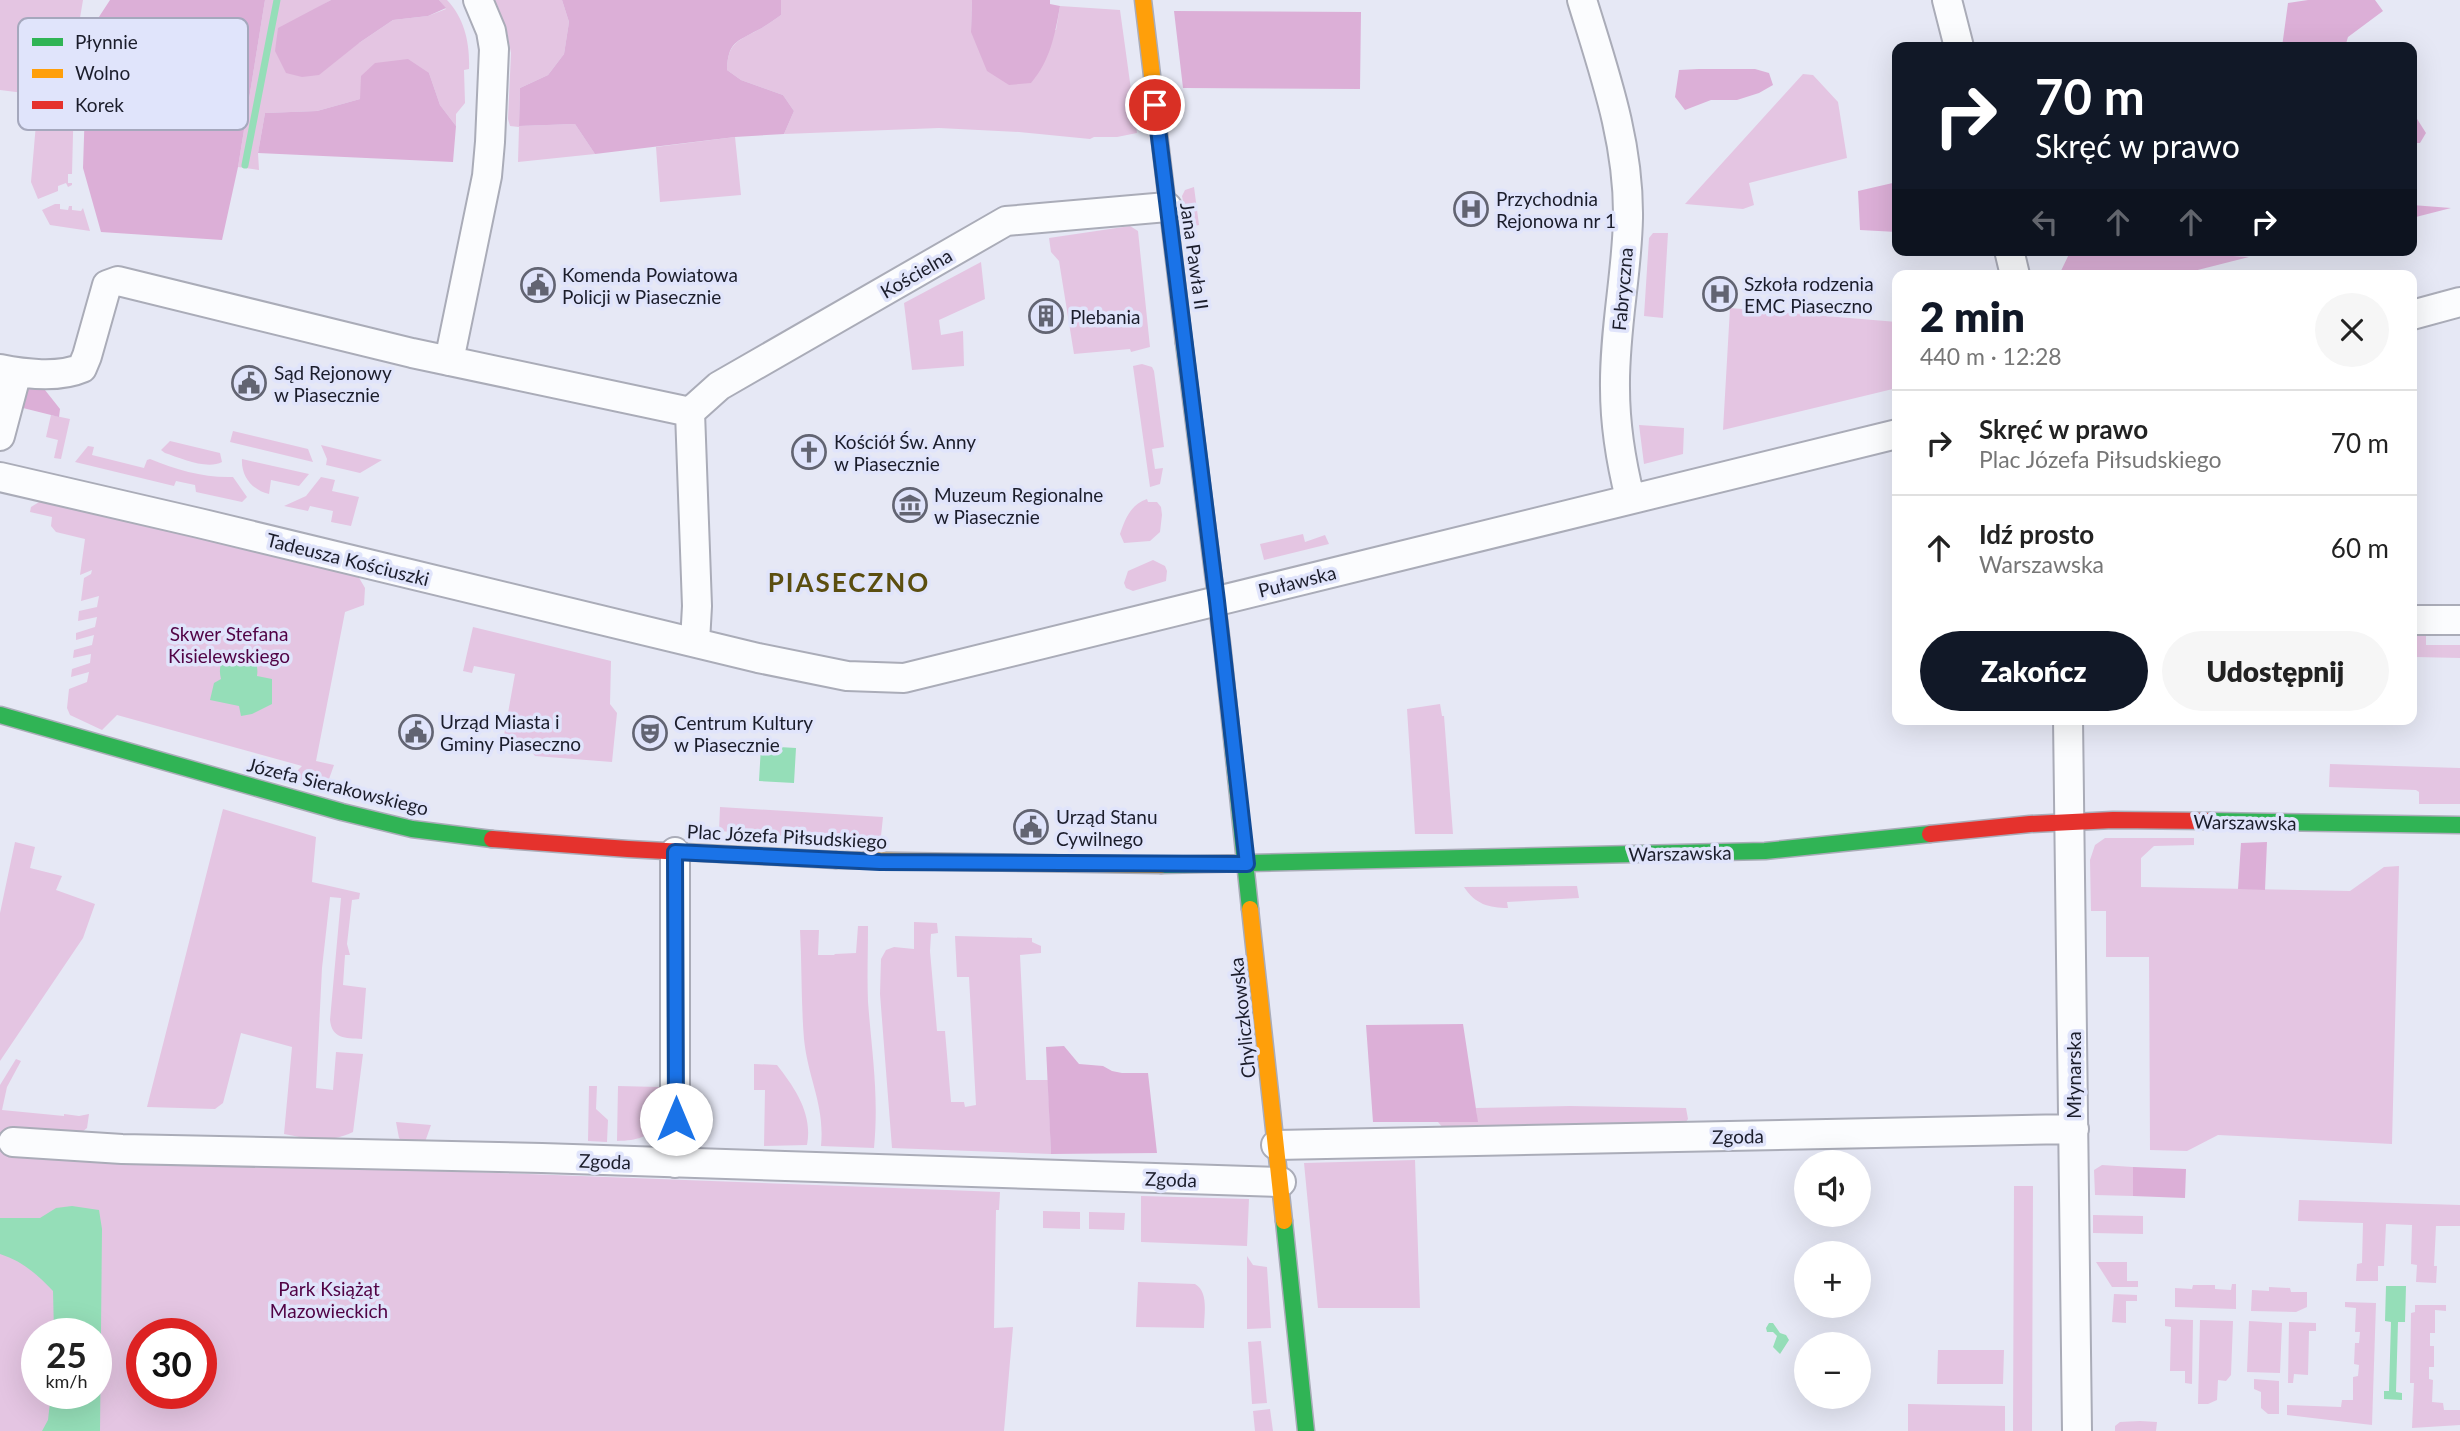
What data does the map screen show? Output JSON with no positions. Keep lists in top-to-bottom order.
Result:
{
  "streets": {
    "street": [
      "Jana Pawła II",
      "Kościelna",
      "Fabryczna",
      "Tadeusza Kościuszki",
      "Puławska",
      "Józefa Sierakowskiego",
      "Warszawska",
      "Plac Józefa Piłsudskiego",
      "Chyliczkowska",
      "Młynarska",
      "Zgoda"
    ]
  },
  "crossings": [
    ["Jana Pawła II", "Kościelna"],
    ["Jana Pawła II", "Puławska"],
    ["Jana Pawła II", "Chyliczkowska"],
    ["Fabryczna", "Puławska"],
    ["Tadeusza Kościuszki", "Puławska"],
    ["Puławska", "Chyliczkowska"],
    ["Józefa Sierakowskiego", "Plac Józefa Piłsudskiego"],
    ["Warszawska", "Plac Józefa Piłsudskiego"],
    ["Warszawska", "Chyliczkowska"],
    ["Warszawska", "Młynarska"],
    ["Chyliczkowska", "Zgoda"],
    ["Młynarska", "Zgoda"]
  ],
  "districts": ["PIASECZNO"],
  "parks": ["Skwer Stefana Kisielewskiego", "Park Książąt Mazowieckich"],
  "places": {
    "hospital": ["Przychodnia Rejonowa nr 1", "Szkoła rodzenia EMC Piaseczno"],
    "public building": [
      "Komenda Powiatowa Policji w Piasecznie",
      "Sąd Rejonowy w Piasecznie",
      "Urząd Miasta i Gminy Piaseczno",
      "Urząd Stanu Cywilnego"
    ],
    "building": ["Plebania"],
    "church": ["Kościół Św. Anny w Piasecznie"],
    "museum": ["Muzeum Regionalne w Piasecznie"],
    "theatre": ["Centrum Kultury w Piasecznie"]
  },
  "legend": ["Płynnie", "Wolno", "Korek"],
  "page": {
    "turn": ["70 m", "Skręć w prawo"],
    "heading": ["2 min", "440 m · 12:28"],
    "list": [
      {
        "name": "Skręć w prawo",
        "note": "Plac Józefa Piłsudskiego",
        "value": "70 m"
      },
      {
        "name": "Idź prosto",
        "note": "Warszawska",
        "value": "60 m"
      }
    ],
    "buttons": ["Zakończ", "Udostępnij"],
    "map_buttons": ["+", "−"],
    "speed": "25 km/h",
    "limit": "30"
  }
}
